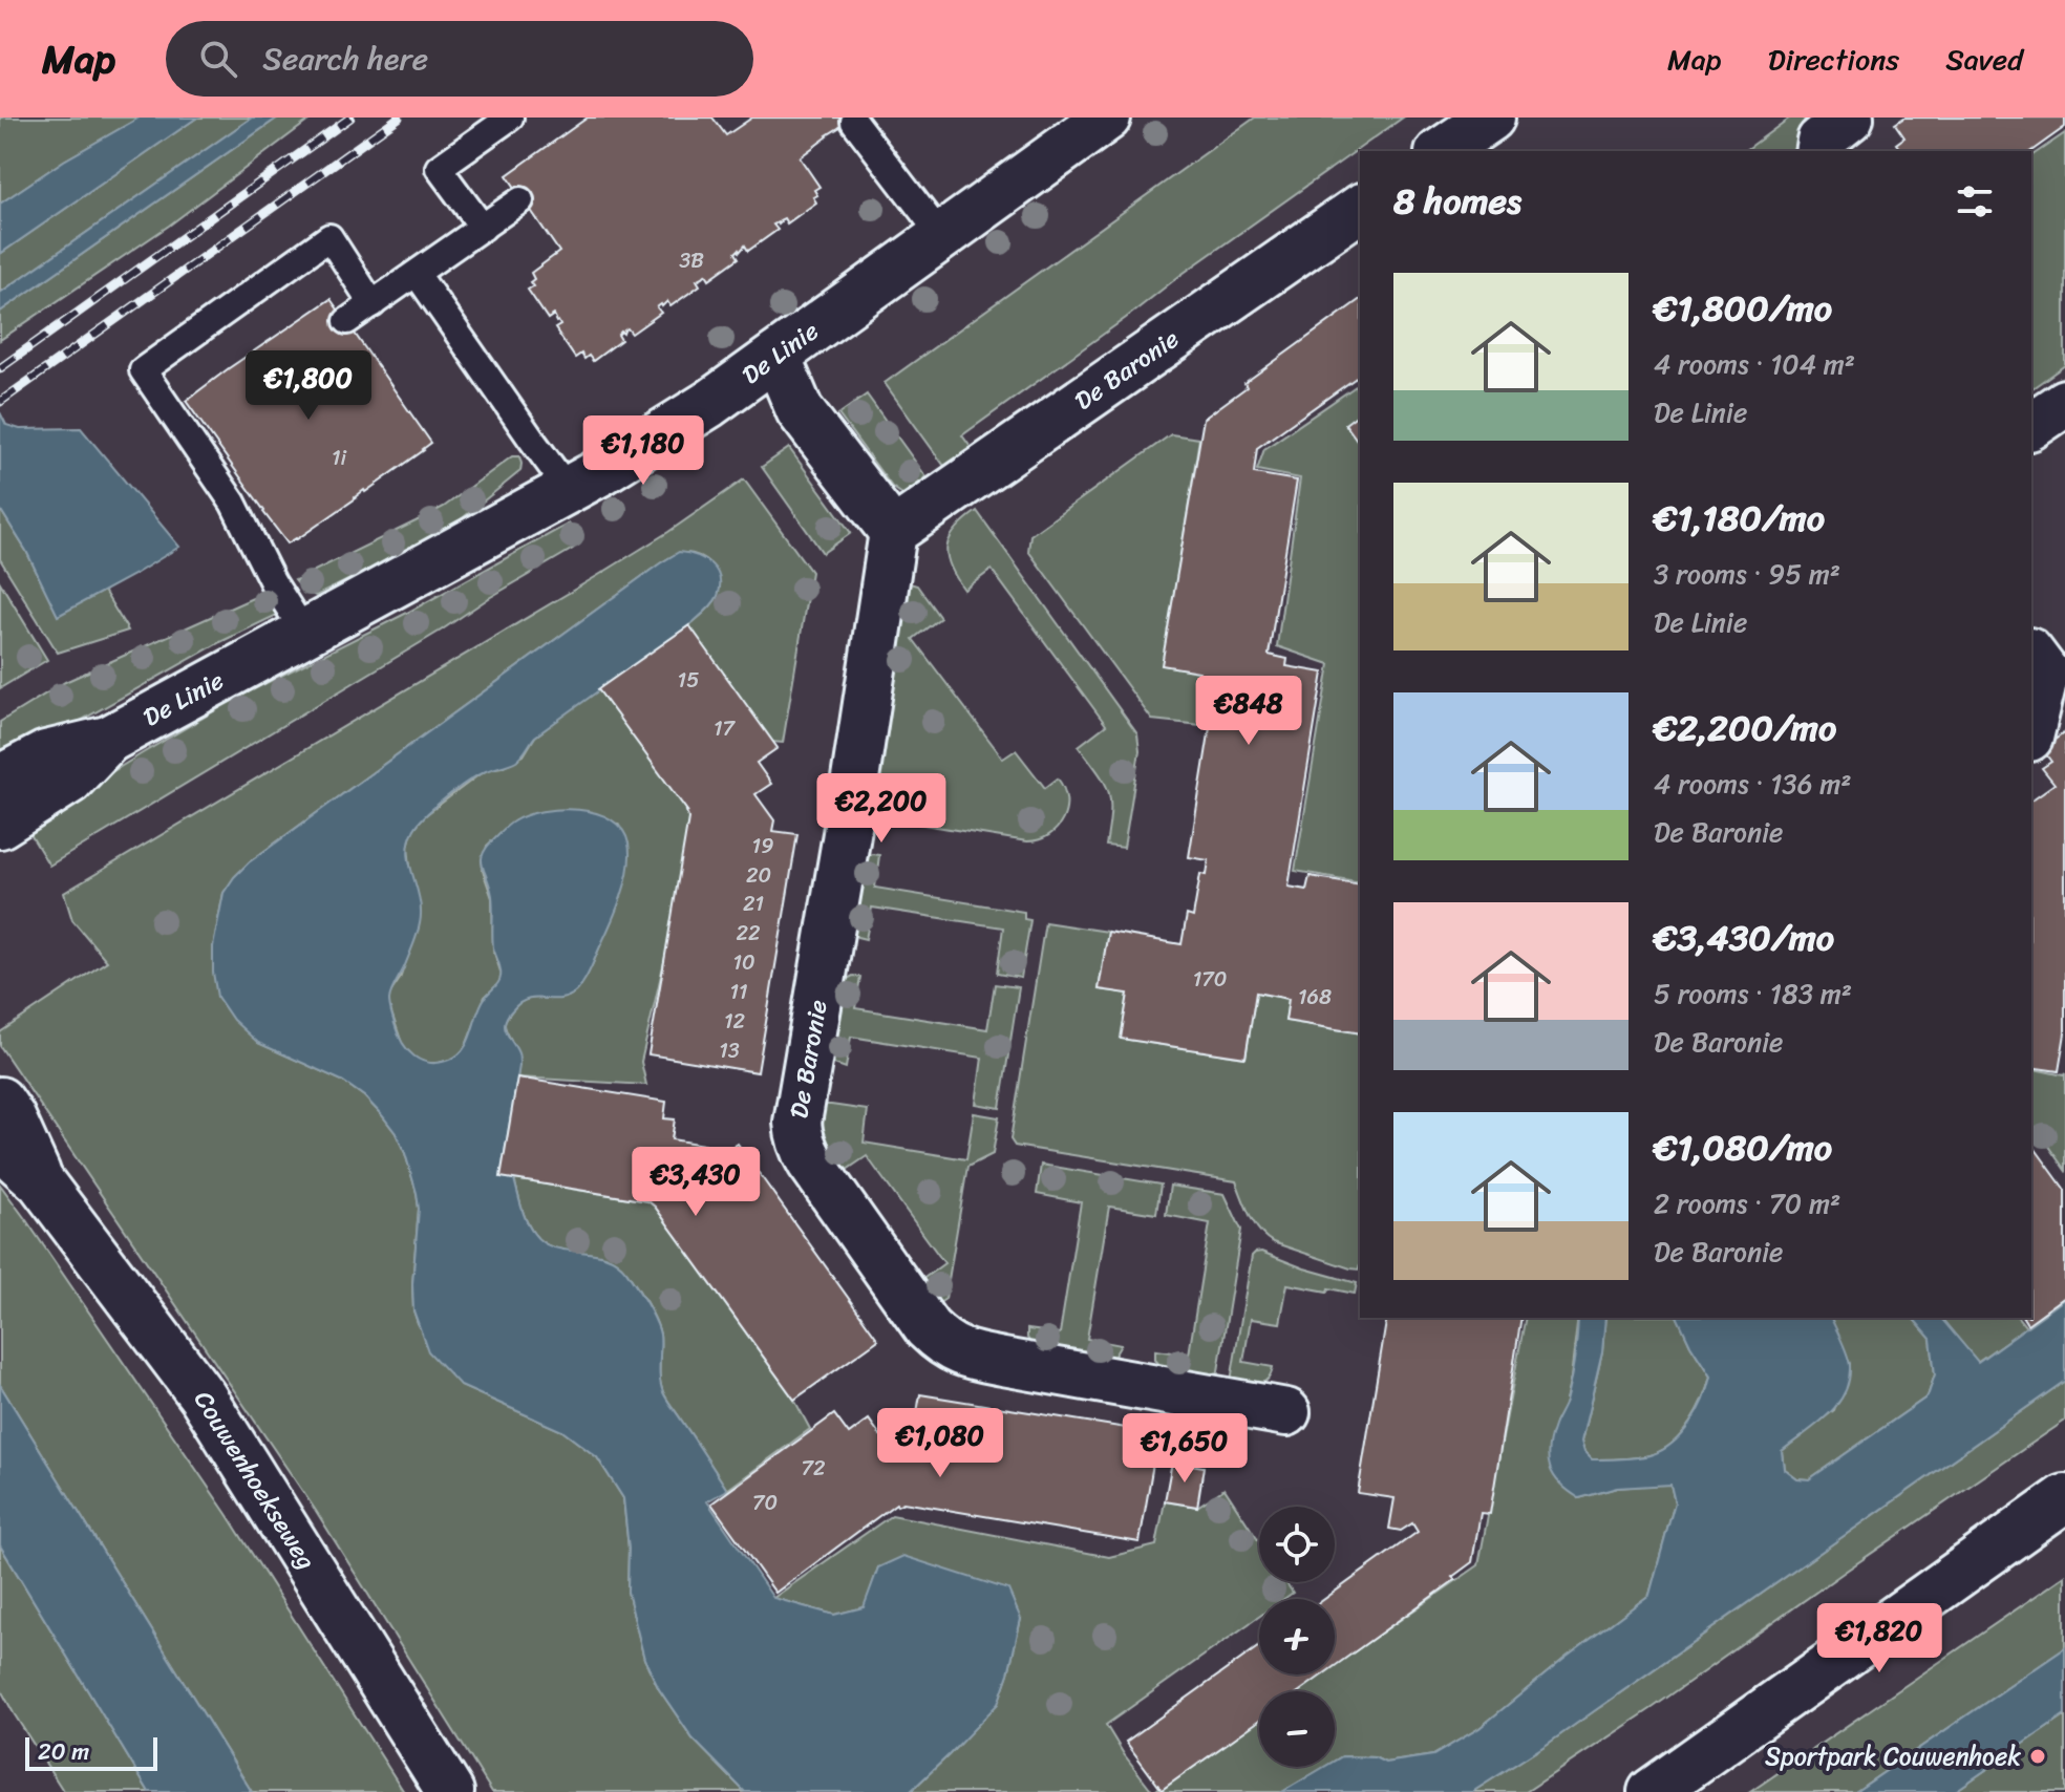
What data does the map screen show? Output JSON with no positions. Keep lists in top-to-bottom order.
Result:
{
  "streets": {
    "street": ["De Linie", "De Baronie", "Couwenhoekseweg"]
  },
  "places": ["Sportpark Couwenhoek"],
  "house_numbers": [
    "3B",
    "1i",
    "15",
    "17",
    "19",
    "20",
    "21",
    "22",
    "10",
    "170",
    "11",
    "168",
    "12",
    "13",
    "72",
    "70"
  ],
  "scale_bar": "20 m",
  "page": {
    "header": "Map",
    "search": "Search here",
    "nav": ["Map", "Directions", "Saved"],
    "heading": "8 homes",
    "list": [
      {
        "name": "€1,800/mo",
        "note": "4 rooms · 104 m² · De Linie"
      },
      {
        "name": "€1,180/mo",
        "note": "3 rooms · 95 m² · De Linie"
      },
      {
        "name": "€2,200/mo",
        "note": "4 rooms · 136 m² · De Baronie"
      },
      {
        "name": "€3,430/mo",
        "note": "5 rooms · 183 m² · De Baronie"
      },
      {
        "name": "€1,080/mo",
        "note": "2 rooms · 70 m² · De Baronie"
      }
    ],
    "price": [
      "€1,800",
      "€1,180",
      "€848",
      "€2,200",
      "€3,430",
      "€1,080",
      "€1,650",
      "€1,820"
    ],
    "map_buttons": ["+", "−"],
    "scale": "20 m"
  }
}
